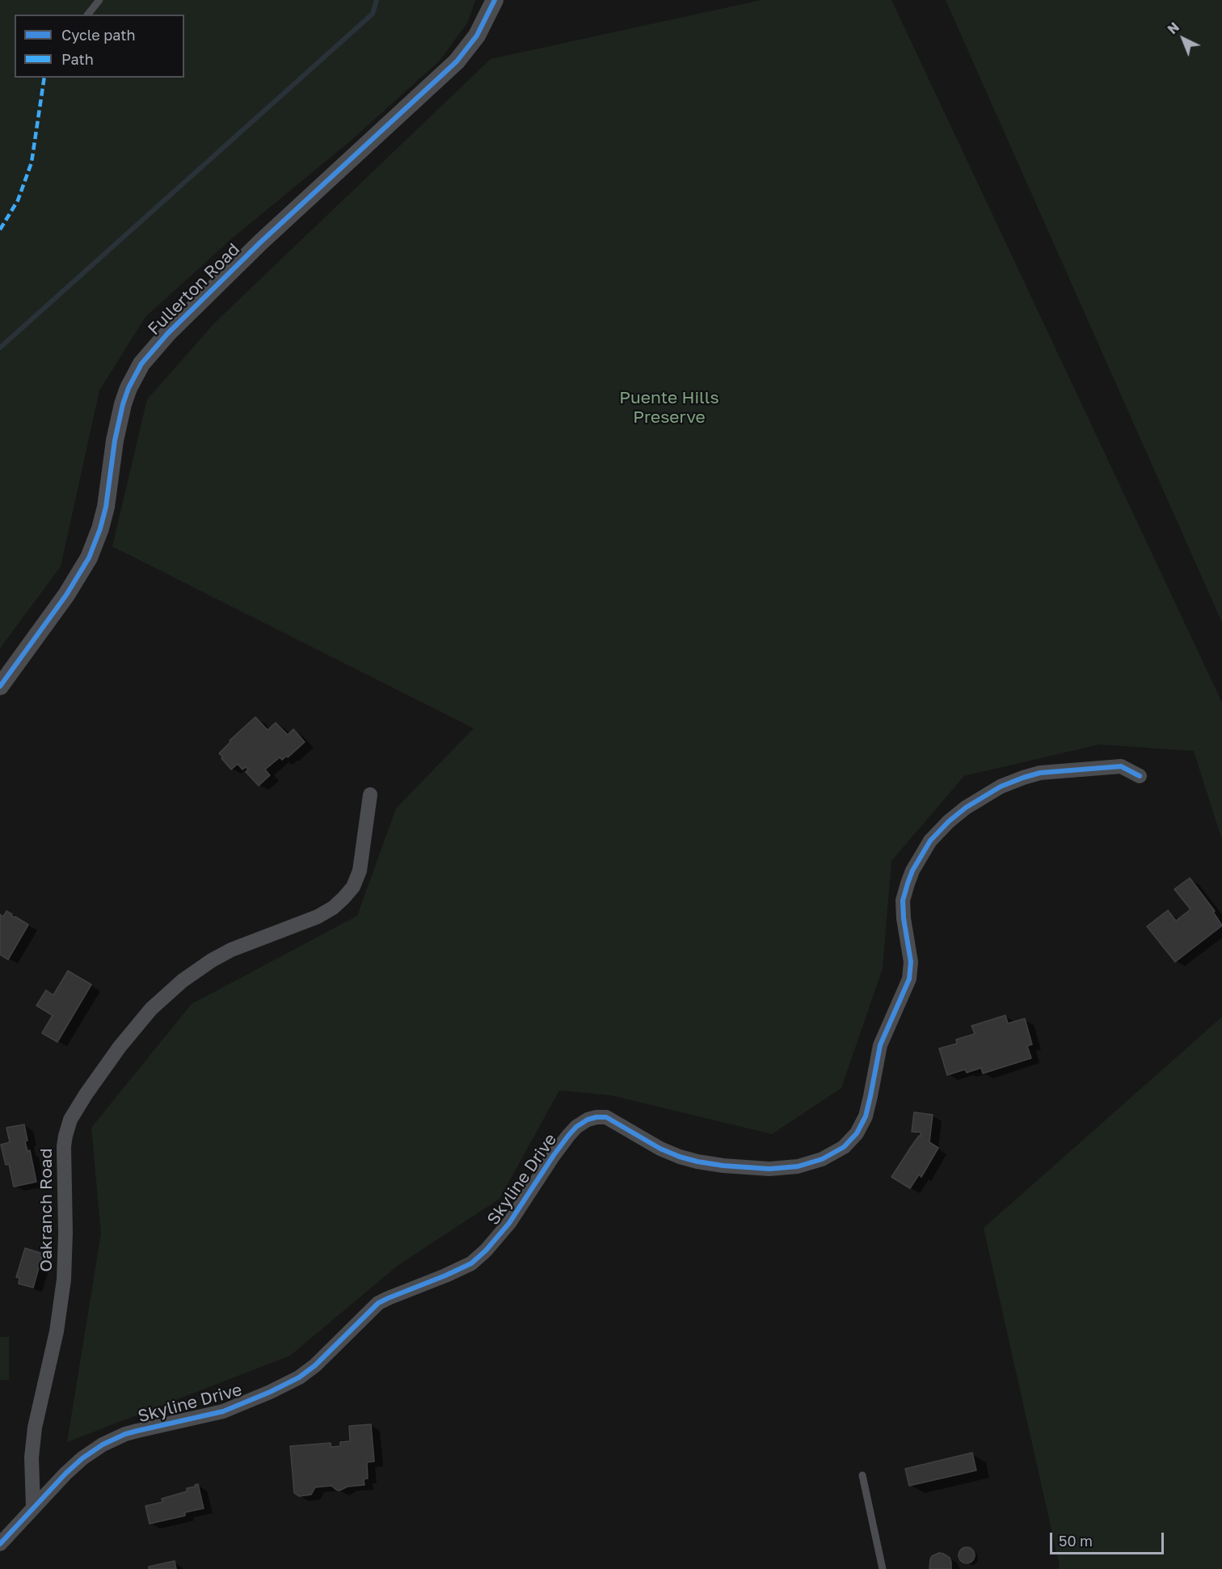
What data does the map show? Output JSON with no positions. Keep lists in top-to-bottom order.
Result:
{
  "streets": {
    "street": ["Fullerton Road", "Skyline Drive", "Oakranch Road"]
  },
  "crossings": [
    ["Skyline Drive", "Oakranch Road"]
  ],
  "parks": ["Puente Hills Preserve"],
  "legend": ["Cycle path", "Path"],
  "scale_bar": "50 m",
  "north": "top left"
}
